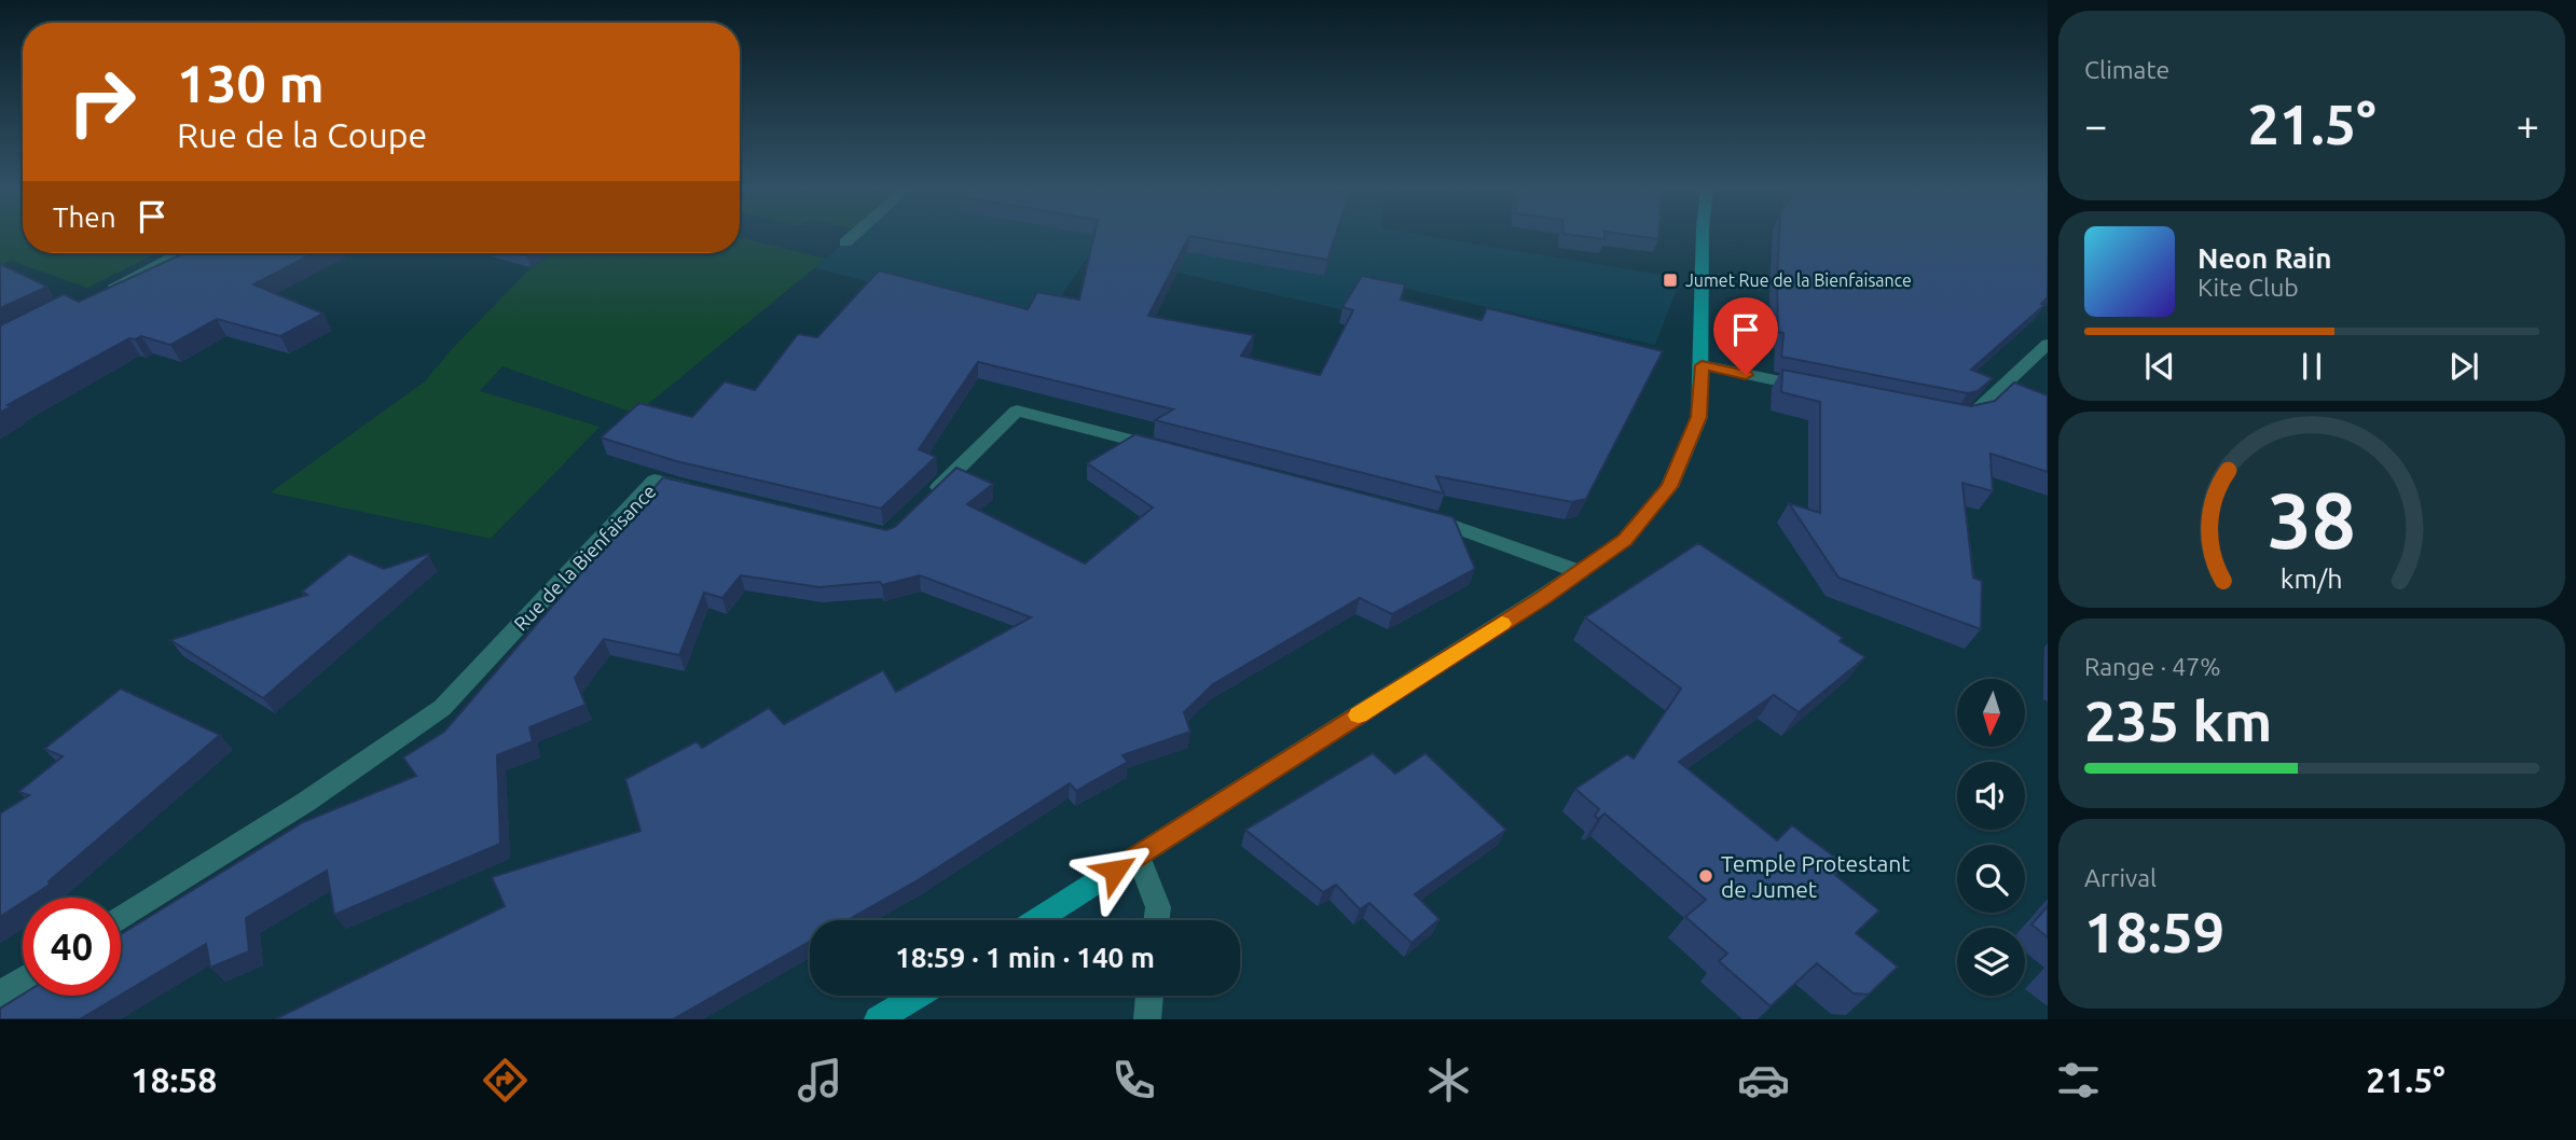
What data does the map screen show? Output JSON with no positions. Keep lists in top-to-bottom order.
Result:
{
  "streets": {
    "street": ["Rue de la Bienfaisance"]
  },
  "places": {
    "transit": ["Jumet Rue de la Bienfaisance"],
    "other": ["Temple Protestant de Jumet"]
  },
  "north": "bottom",
  "page": {
    "tile": [
      "Climate",
      ["Range · 47%", "235 km"],
      ["Arrival", "18:59"]
    ],
    "turn": ["130 m", "Rue de la Coupe"],
    "heat": ["−", "21.5°", "+"],
    "then": "Then",
    "song": ["Neon Rain", "Kite Club"],
    "limit": "40",
    "trip": "18:59 · 1 min · 140 m",
    "tabs": ["18:58", "21.5°"],
    "gauge": ["38", "km/h"]
  }
}
